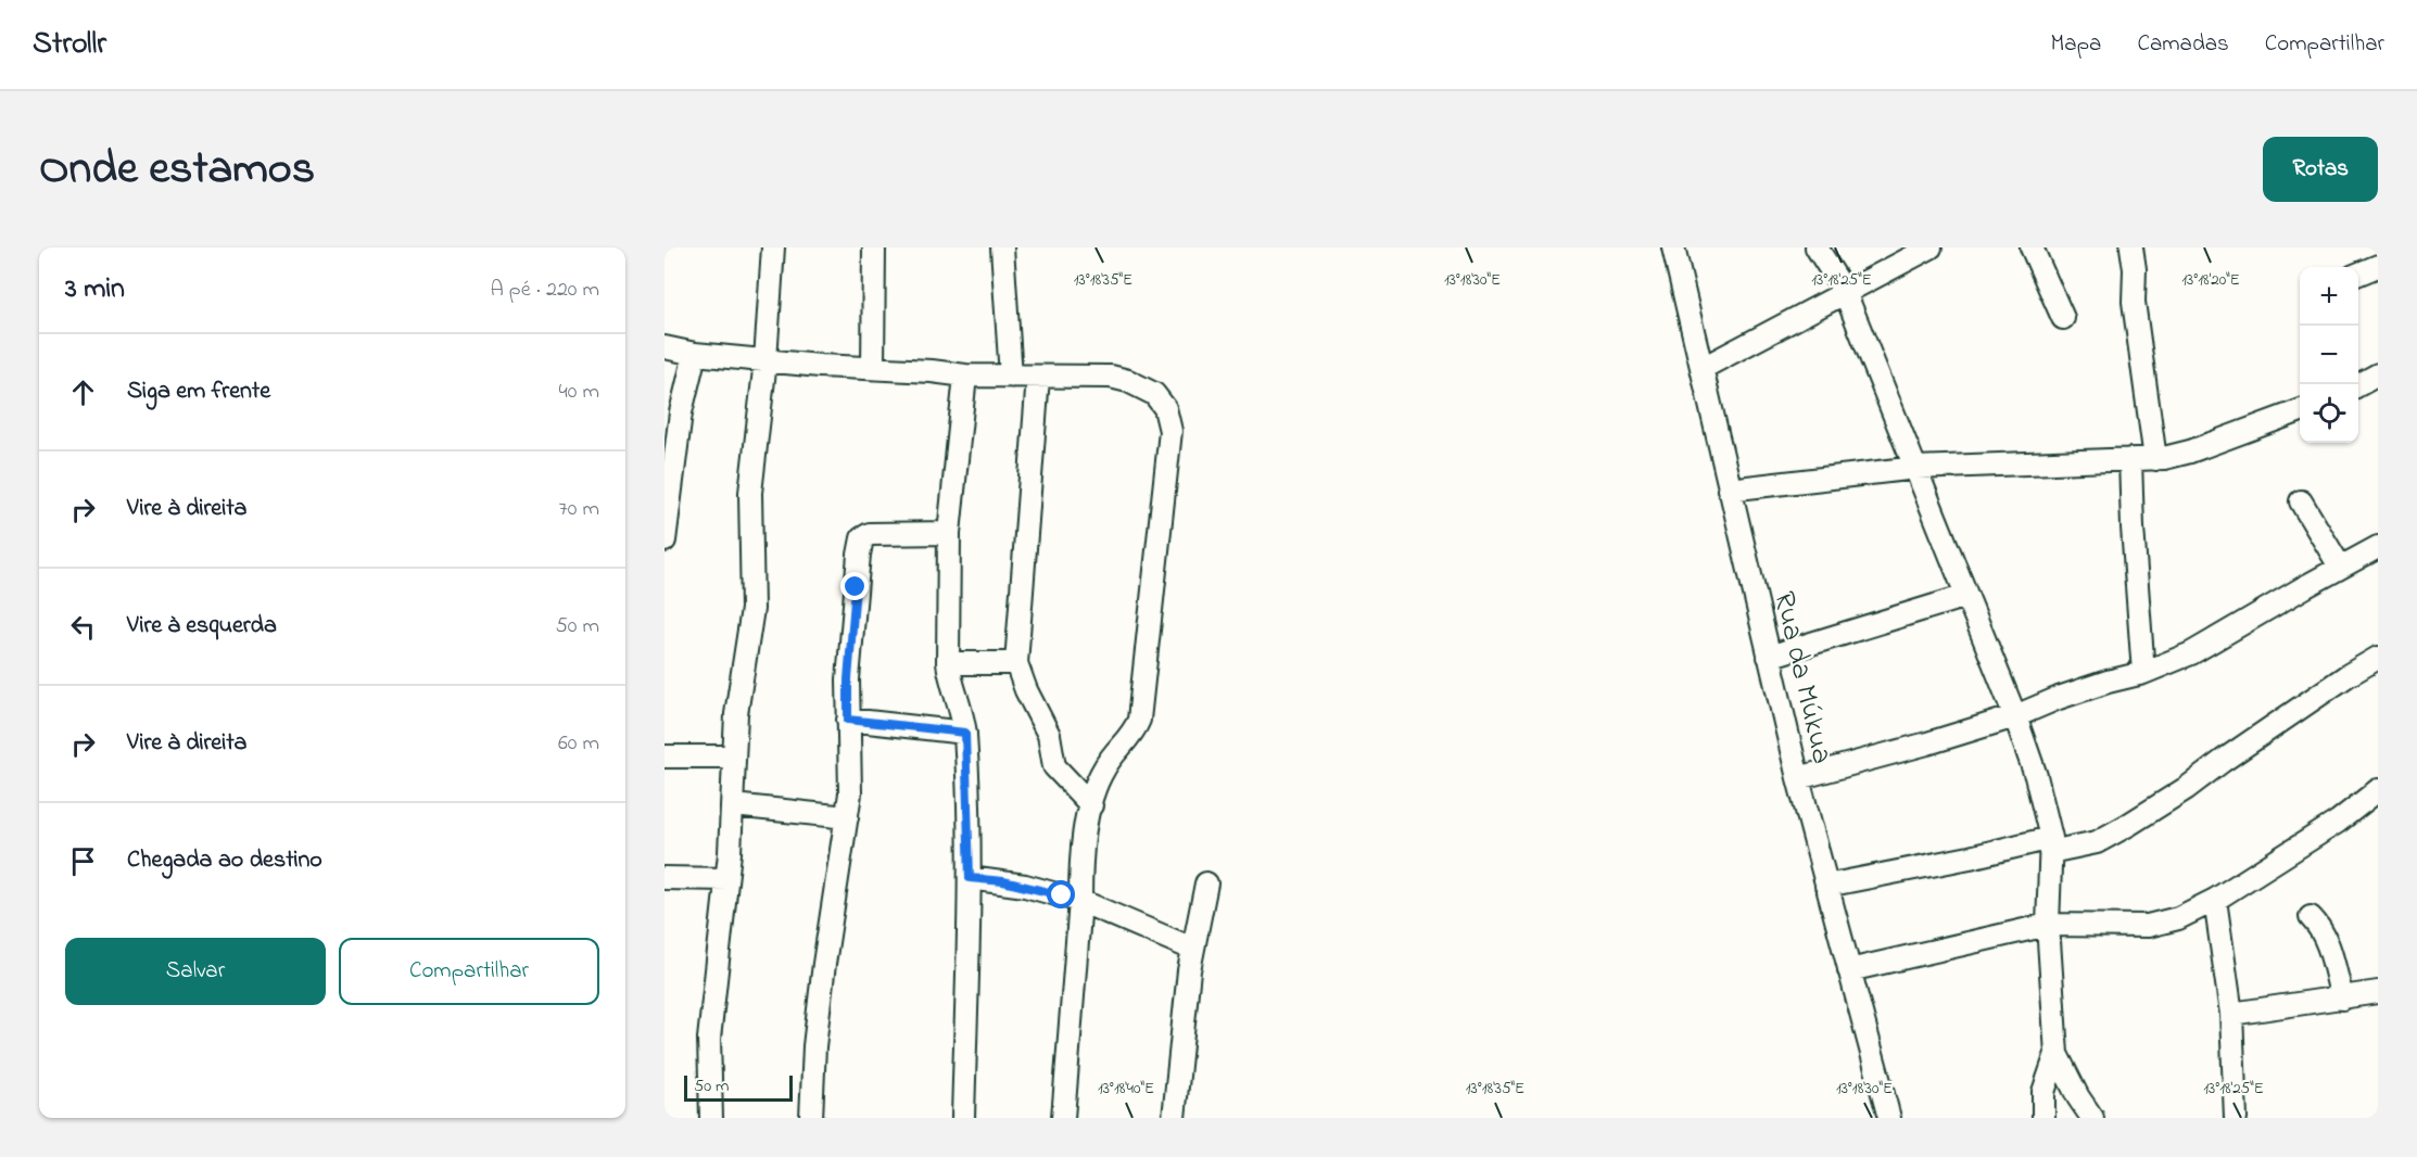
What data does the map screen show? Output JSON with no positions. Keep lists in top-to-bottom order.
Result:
{
  "streets": {
    "street": ["Rua da Múkua"]
  },
  "scale_bar": "50 m",
  "page": {
    "header": "Strollr",
    "nav": ["Mapa", "Camadas", "Compartilhar"],
    "title": "Onde estamos",
    "buttons": [
      "Rotas",
      ["Salvar", "Compartilhar"]
    ],
    "heading": ["3 min", "A pé · 220 m"],
    "map_buttons": ["+", "−"],
    "list": [
      ["Siga em frente", "40 m"],
      ["Vire à direita", "70 m"],
      ["Vire à esquerda", "50 m"],
      ["Vire à direita", "60 m"],
      "Chegada ao destino"
    ],
    "scale": "50 m"
  },
  "coordinates": [
    "13°18'35\"E",
    "13°18'30\"E",
    "13°18'25\"E",
    "13°18'20\"E",
    "13°18'40\"E"
  ]
}
